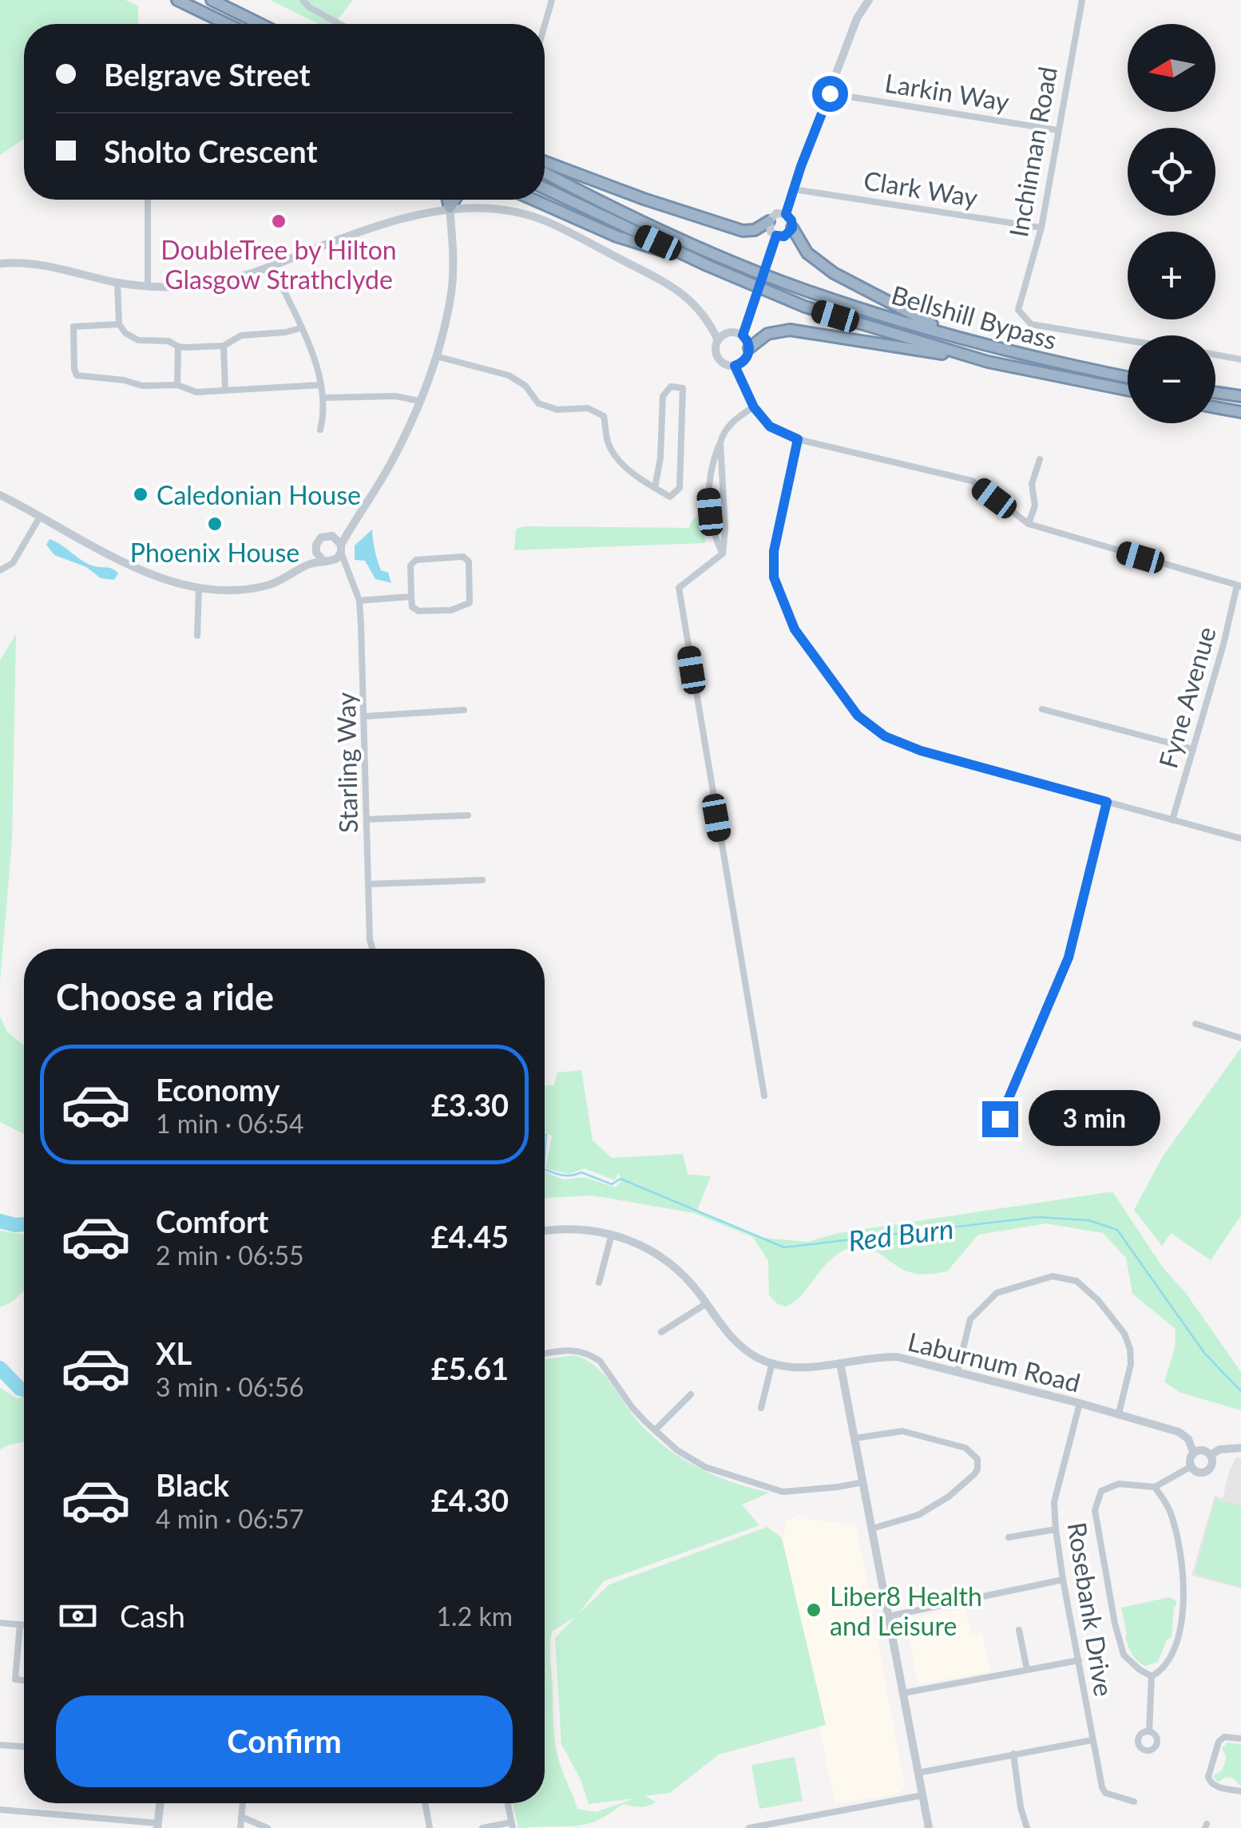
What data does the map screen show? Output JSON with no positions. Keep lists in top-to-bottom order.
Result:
{
  "streets": {
    "highway": ["Bellshill Bypass"],
    "street": [
      "Larkin Way",
      "Inchinnan Road",
      "Clark Way",
      "Fyne Avenue",
      "Starling Way",
      "Laburnum Road",
      "Rosebank Drive"
    ]
  },
  "crossings": [
    ["Larkin Way", "Inchinnan Road"],
    ["Inchinnan Road", "Clark Way"],
    ["Laburnum Road", "Rosebank Drive"]
  ],
  "water": ["Red Burn"],
  "places": [
    "DoubleTree by Hilton Glasgow Strathclyde",
    "Caledonian House",
    "Phoenix House",
    "Liber8 Health and Leisure"
  ],
  "north": "left",
  "page": {
    "map_buttons": ["+", "−"],
    "banner": ["Belgrave Street", "Sholto Crescent"],
    "heading": "Choose a ride",
    "list": [
      {
        "name": "Economy",
        "note": "1 min · 06:54",
        "value": "£3.30"
      },
      {
        "name": "Comfort",
        "note": "2 min · 06:55",
        "value": "£4.45"
      },
      {
        "name": "XL",
        "note": "3 min · 06:56",
        "value": "£5.61"
      },
      {
        "name": "Black",
        "note": "4 min · 06:57",
        "value": "£4.30"
      }
    ],
    "bubble": "3 min",
    "pay": ["Cash", "1.2 km"],
    "buttons": "Confirm"
  }
}
